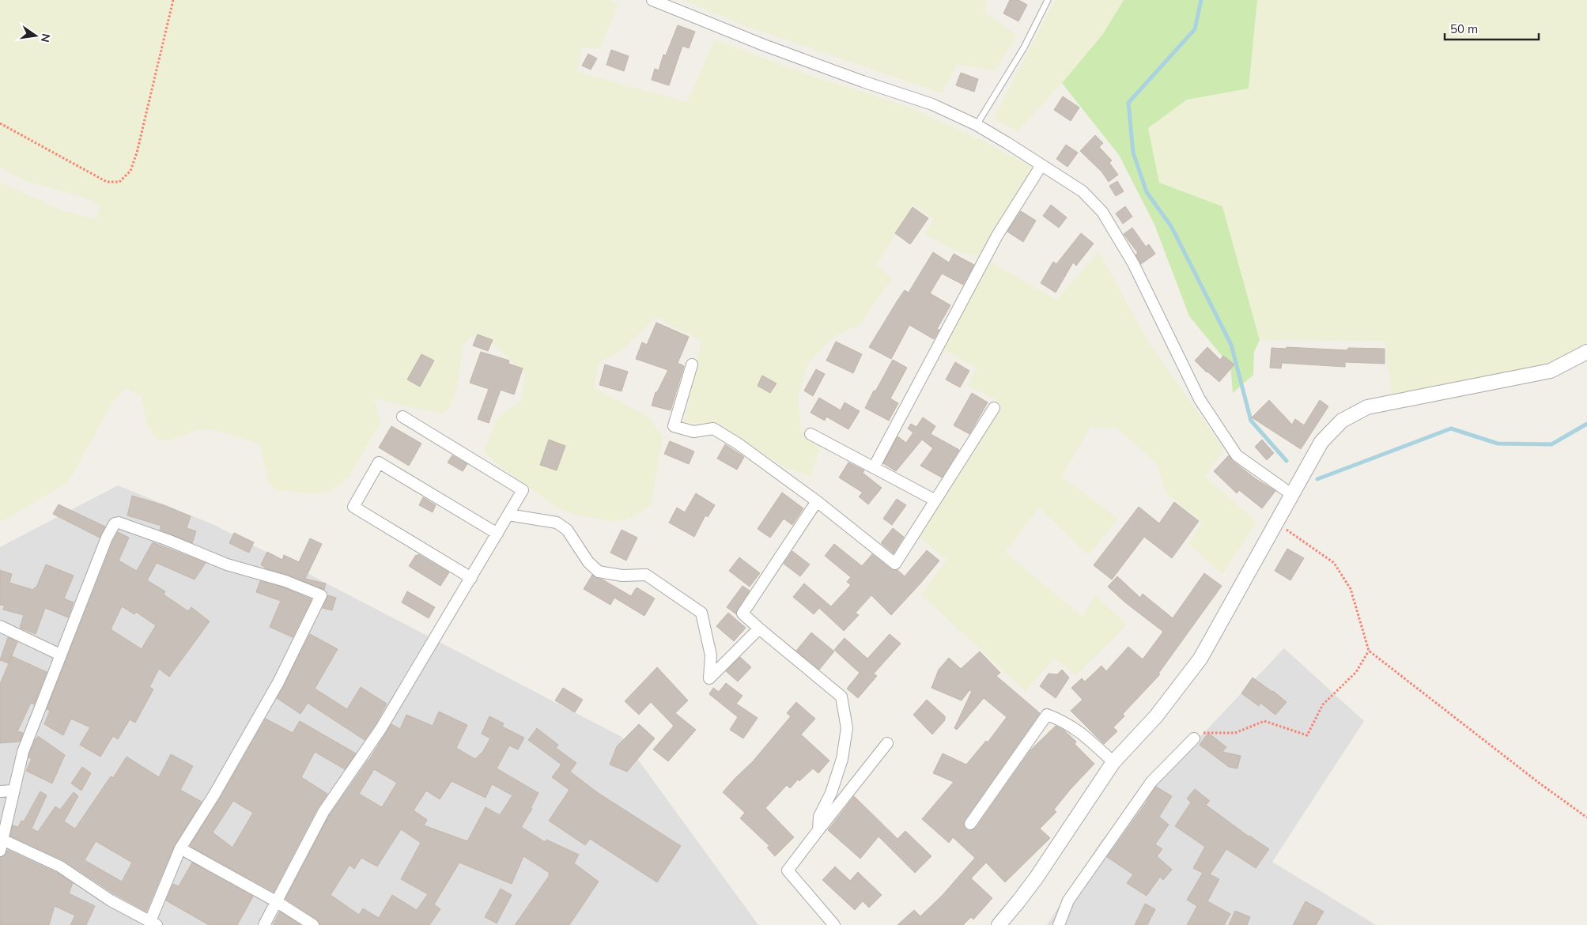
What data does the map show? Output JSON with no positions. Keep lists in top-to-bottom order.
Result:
{
  "scale_bar": "50 m",
  "north": "right"
}
